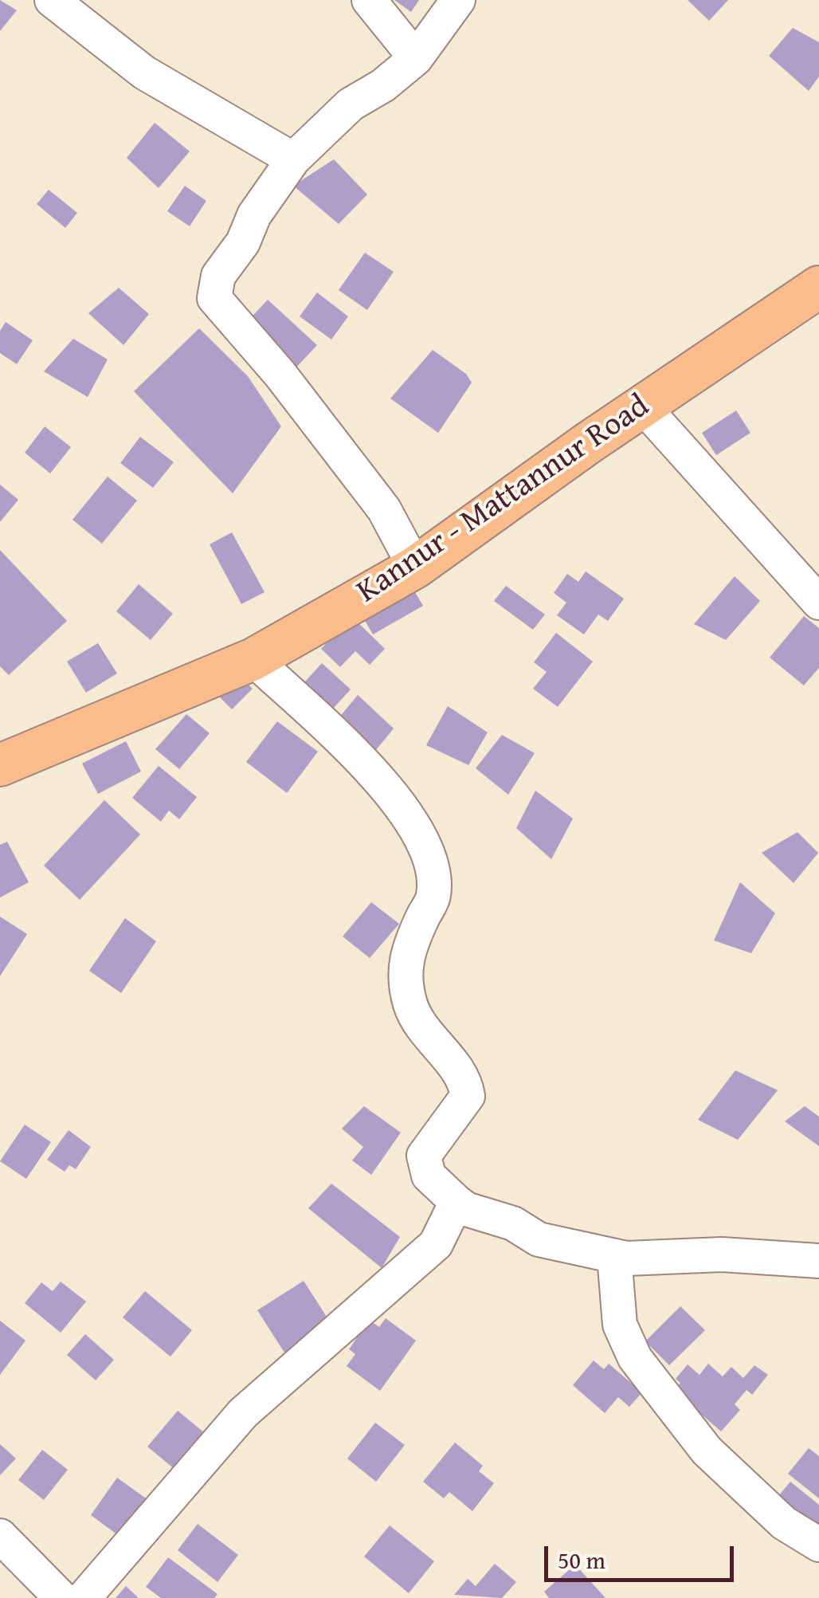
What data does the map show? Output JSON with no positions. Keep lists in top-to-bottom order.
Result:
{
  "streets": {
    "main road": ["Kannur - Mattannur Road"]
  },
  "scale_bar": "50 m"
}
